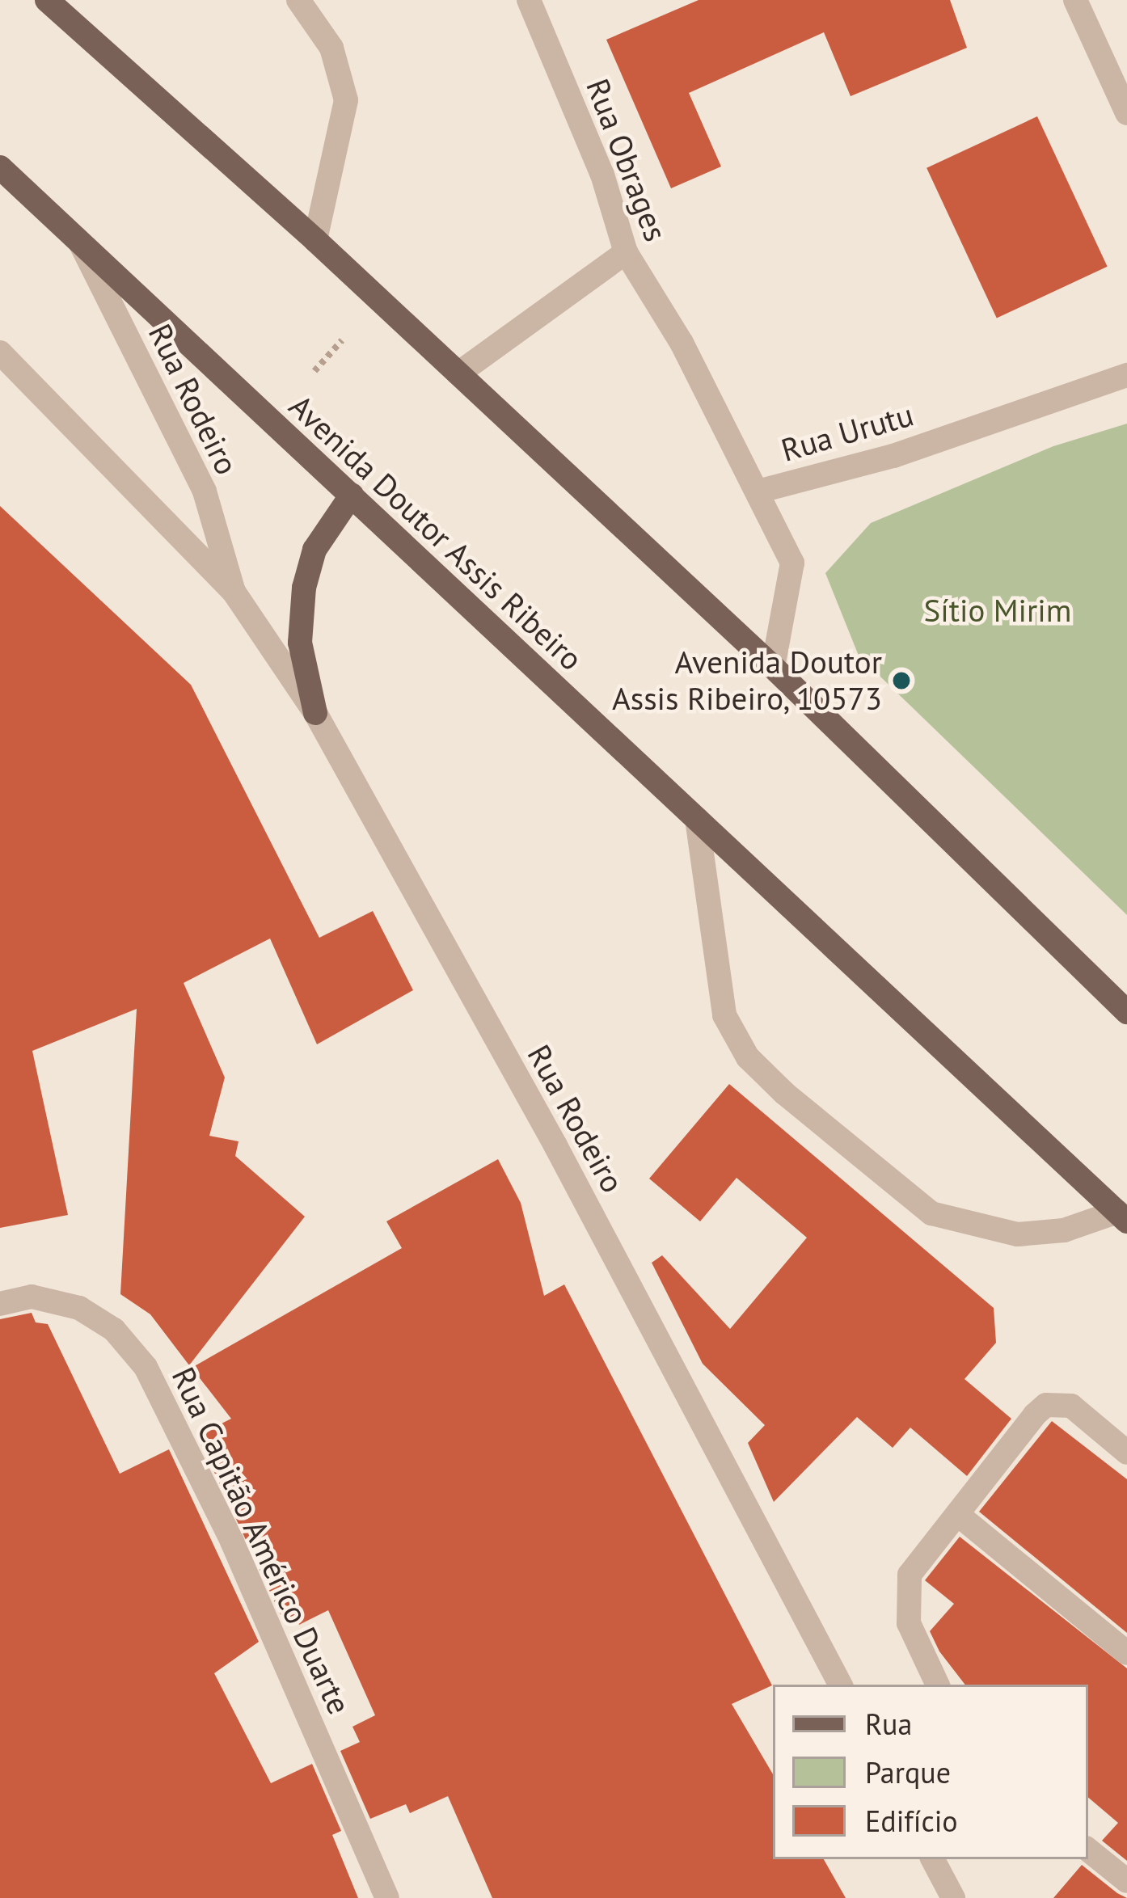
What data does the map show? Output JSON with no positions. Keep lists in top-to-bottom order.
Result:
{
  "streets": {
    "main road": ["Avenida Doutor Assis Ribeiro"],
    "street": [
      "Rua Obrages",
      "Rua Rodeiro",
      "Rua Urutu",
      "Rua Capitão Américo Duarte"
    ]
  },
  "crossings": [
    ["Rua Obrages", "Rua Urutu"],
    ["Rua Rodeiro", "Avenida Doutor Assis Ribeiro"]
  ],
  "parks": ["Sítio Mirim"],
  "places": ["Avenida Doutor Assis Ribeiro, 10573"],
  "legend": ["Rua", "Parque", "Edifício"]
}
